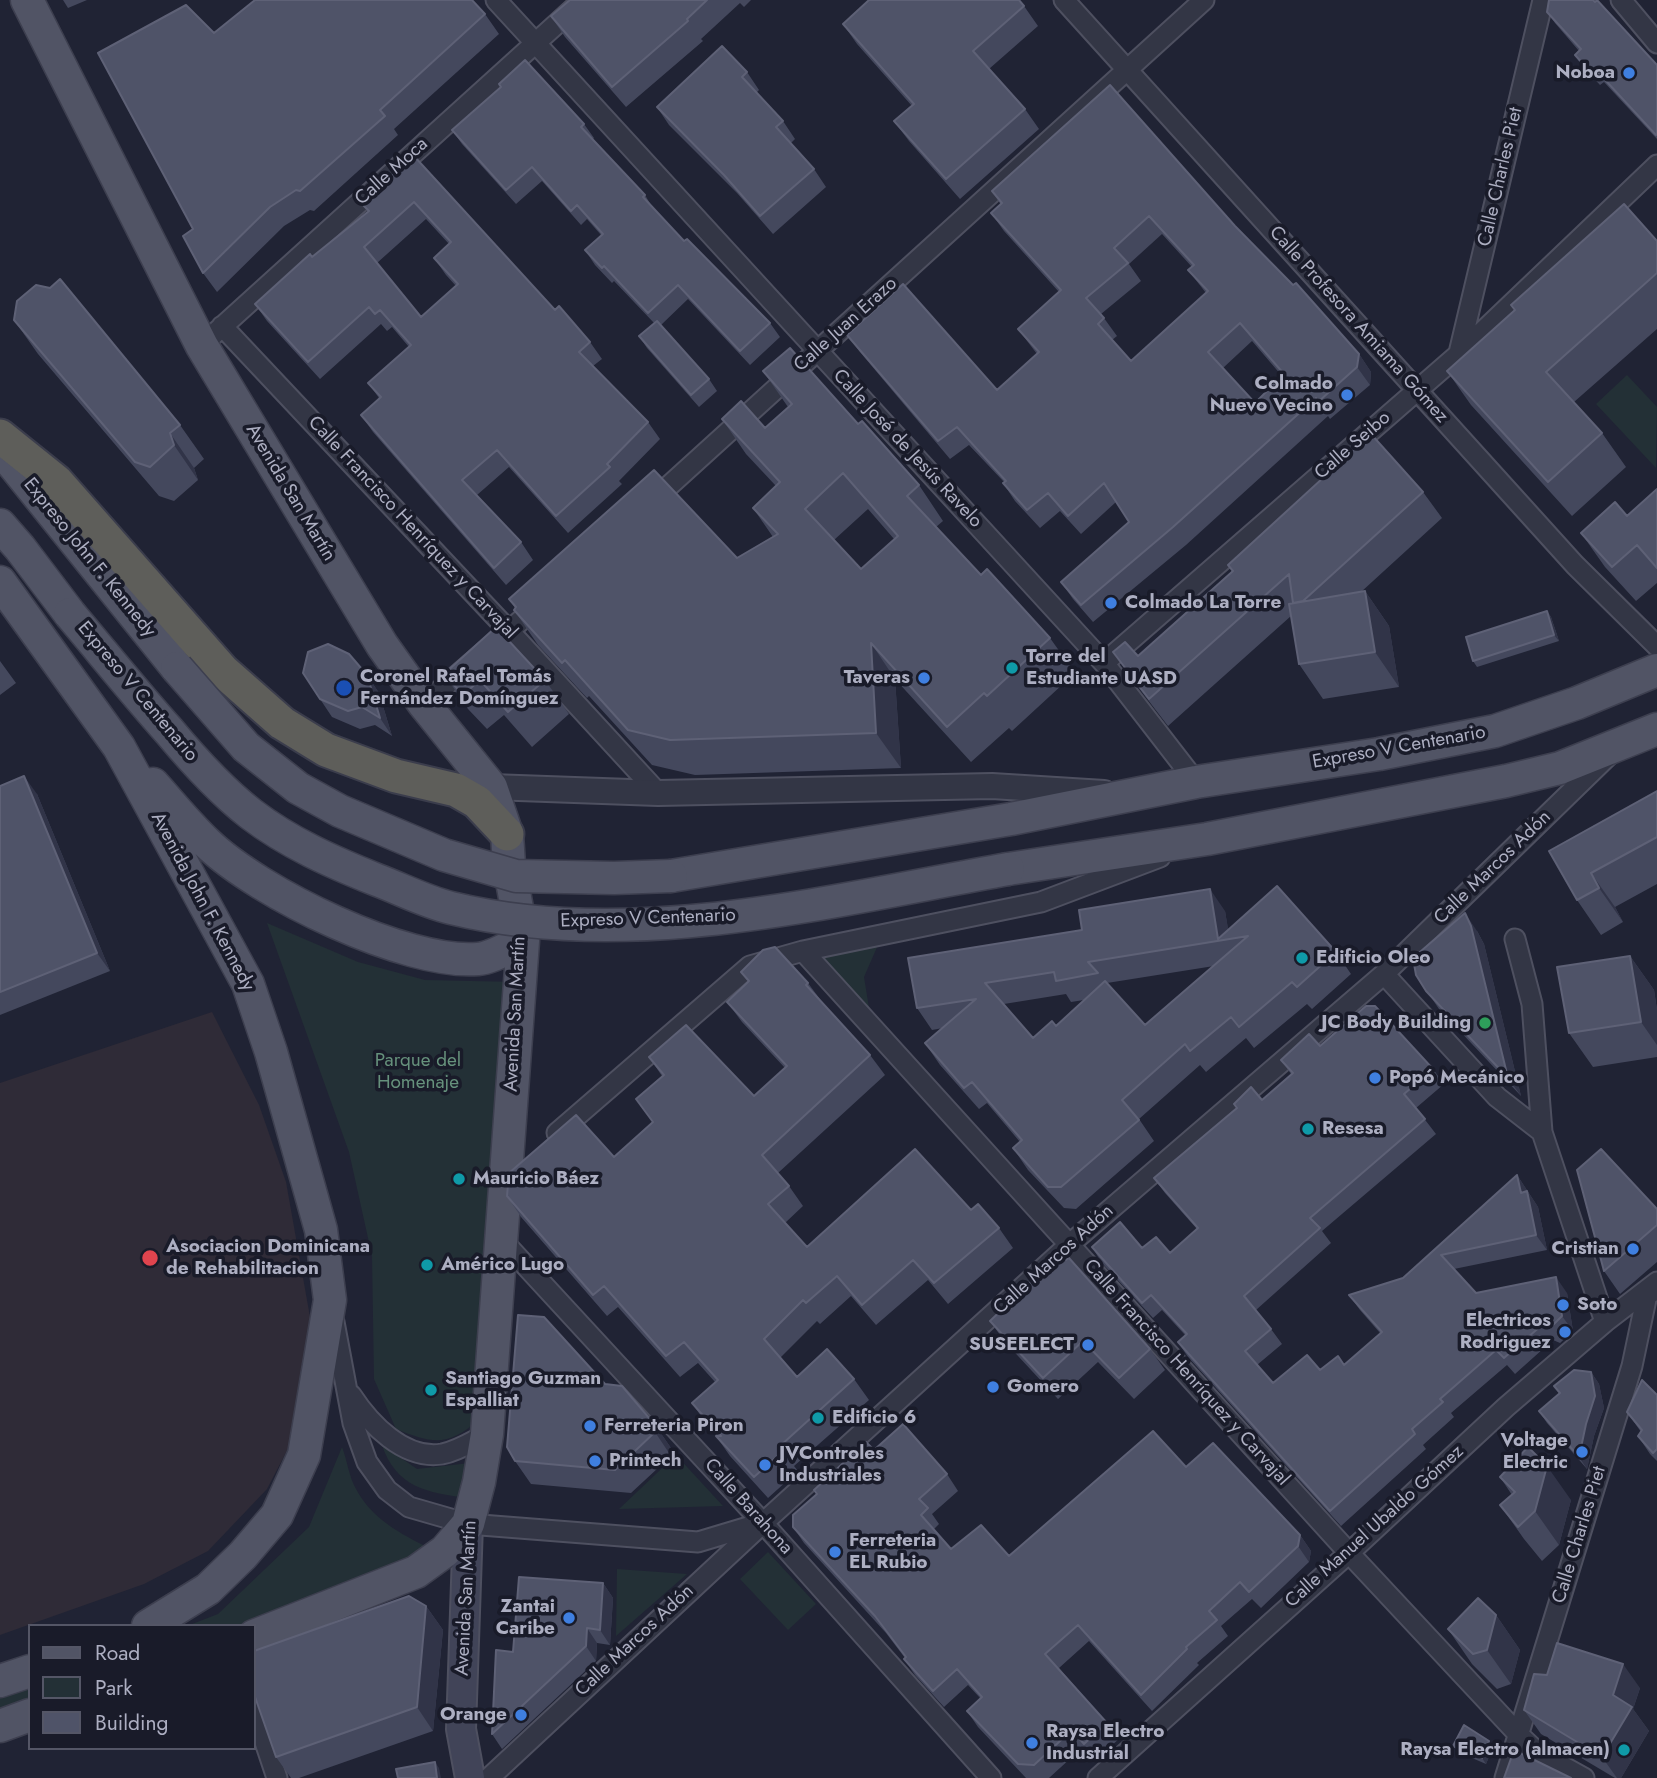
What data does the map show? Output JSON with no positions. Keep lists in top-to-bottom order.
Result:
{
  "streets": {
    "main road": [
      "Avenida San Martín",
      "Expreso John F. Kennedy",
      "Expreso V Centenario",
      "Avenida John F. Kennedy"
    ],
    "street": [
      "Calle Moca",
      "Calle Charles Piet",
      "Calle Juan Erazo",
      "Calle Profesora Amiama Gómez",
      "Calle Seibo",
      "Calle José de Jesús Ravelo",
      "Calle Francisco Henríquez y Carvajal",
      "Calle Marcos Adón",
      "Calle Barahona",
      "Calle Manuel Ubaldo Gómez"
    ]
  },
  "crossings": [
    ["Calle Moca", "Calle José de Jesús Ravelo"],
    ["Calle Moca", "Avenida San Martín"],
    ["Calle Moca", "Calle Francisco Henríquez y Carvajal"],
    ["Calle Charles Piet", "Calle Seibo"],
    ["Calle Charles Piet", "Calle Francisco Henríquez y Carvajal"],
    ["Calle Charles Piet", "Calle Manuel Ubaldo Gómez"],
    ["Calle Juan Erazo", "Calle Profesora Amiama Gómez"],
    ["Calle Juan Erazo", "Calle José de Jesús Ravelo"],
    ["Calle Profesora Amiama Gómez", "Calle Seibo"],
    ["Calle Seibo", "Calle José de Jesús Ravelo"],
    ["Calle José de Jesús Ravelo", "Expreso V Centenario"],
    ["Avenida San Martín", "Calle Francisco Henríquez y Carvajal"],
    ["Avenida San Martín", "Expreso V Centenario"],
    ["Avenida San Martín", "Calle Barahona"],
    ["Calle Francisco Henríquez y Carvajal", "Expreso V Centenario"],
    ["Calle Francisco Henríquez y Carvajal", "Calle Marcos Adón"],
    ["Calle Francisco Henríquez y Carvajal", "Calle Manuel Ubaldo Gómez"],
    ["Expreso John F. Kennedy", "Expreso V Centenario"],
    ["Expreso V Centenario", "Calle Marcos Adón"],
    ["Calle Marcos Adón", "Calle Barahona"]
  ],
  "parks": ["Parque del Homenaje"],
  "places": [
    "Noboa",
    "Colmado Nuevo Vecino",
    "Colmado La Torre",
    "Torre del Estudiante UASD",
    "Taveras",
    "Coronel Rafael Tomás Fernández Domínguez",
    "Edificio Oleo",
    "JC Body Building",
    "Popó Mecánico",
    "Resesa",
    "Mauricio Báez",
    "Cristian",
    "Asociacion Dominicana de Rehabilitacion",
    "Américo Lugo",
    "Soto",
    "Electricos Rodriguez",
    "SUSEELECT",
    "Gomero",
    "Santiago Guzman Espalliat",
    "Edificio 6",
    "Ferreteria Piron",
    "Voltage Electric",
    "Printech",
    "JVControles Industriales",
    "Ferreteria EL Rubio",
    "Zantai Caribe",
    "Orange",
    "Raysa Electro Industrial",
    "Raysa Electro (almacen)"
  ],
  "legend": ["Road", "Park", "Building"]
}
